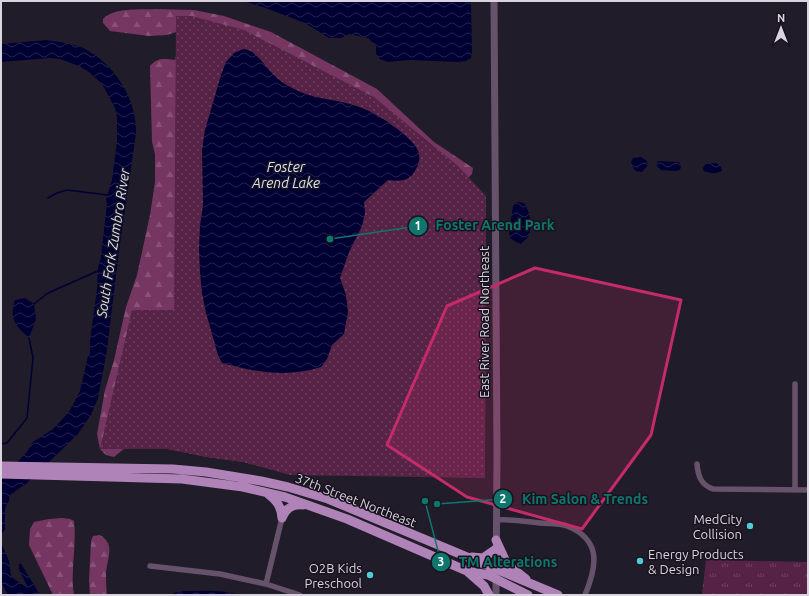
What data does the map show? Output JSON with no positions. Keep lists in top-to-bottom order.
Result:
{
  "streets": {
    "main road": ["37th Street Northeast"],
    "street": ["East River Road Northeast"]
  },
  "crossings": [
    ["East River Road Northeast", "37th Street Northeast"]
  ],
  "water": ["Foster Arend Lake", "South Fork Zumbro River"],
  "places": [
    "Foster Arend Park",
    "TM Alterations",
    "Kim Salon & Trends",
    "MedCity Collision",
    "Energy Products & Design",
    "O2B Kids Preschool"
  ],
  "north": "top"
}
